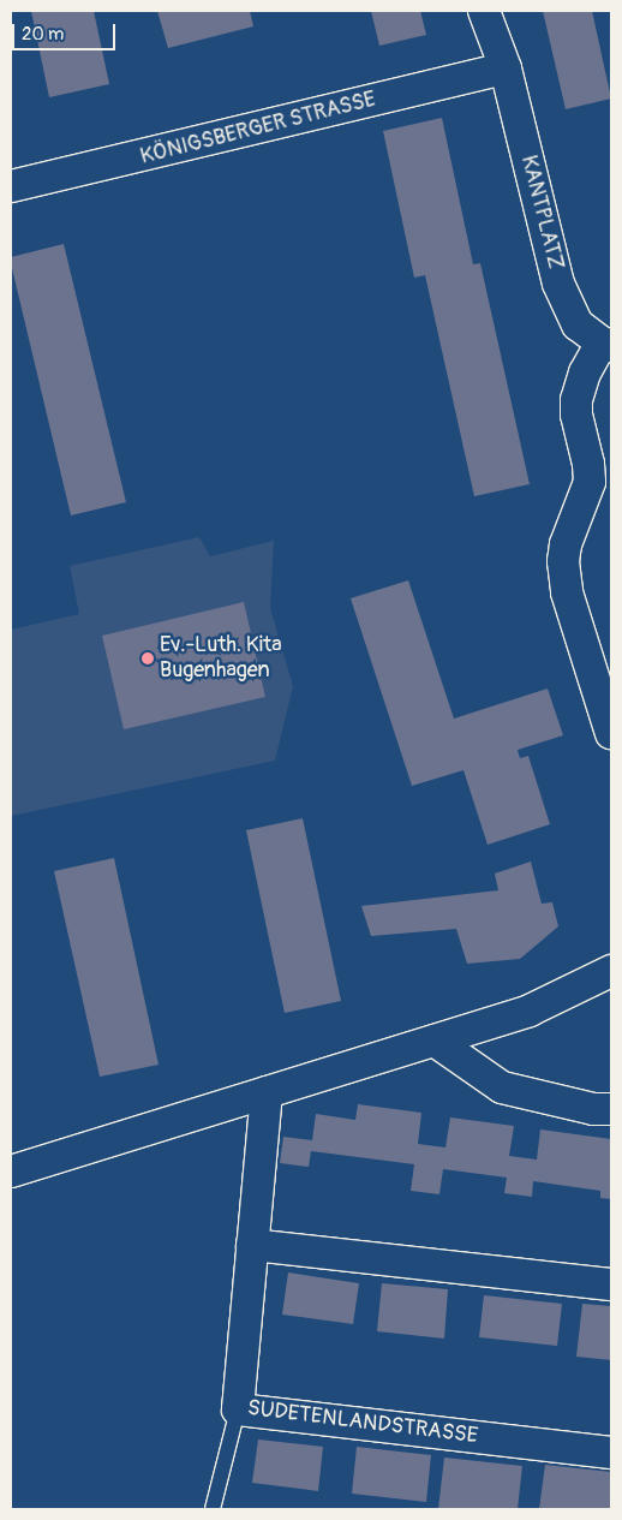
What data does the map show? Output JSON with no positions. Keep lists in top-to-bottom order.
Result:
{
  "streets": {
    "street": ["KÖNIGSBERGER STRASSE", "KANTPLATZ", "SUDETENLANDSTRASSE"]
  },
  "crossings": [
    ["KÖNIGSBERGER STRASSE", "KANTPLATZ"]
  ],
  "places": ["Ev.-Luth. Kita Bugenhagen"],
  "scale_bar": "20 m"
}
